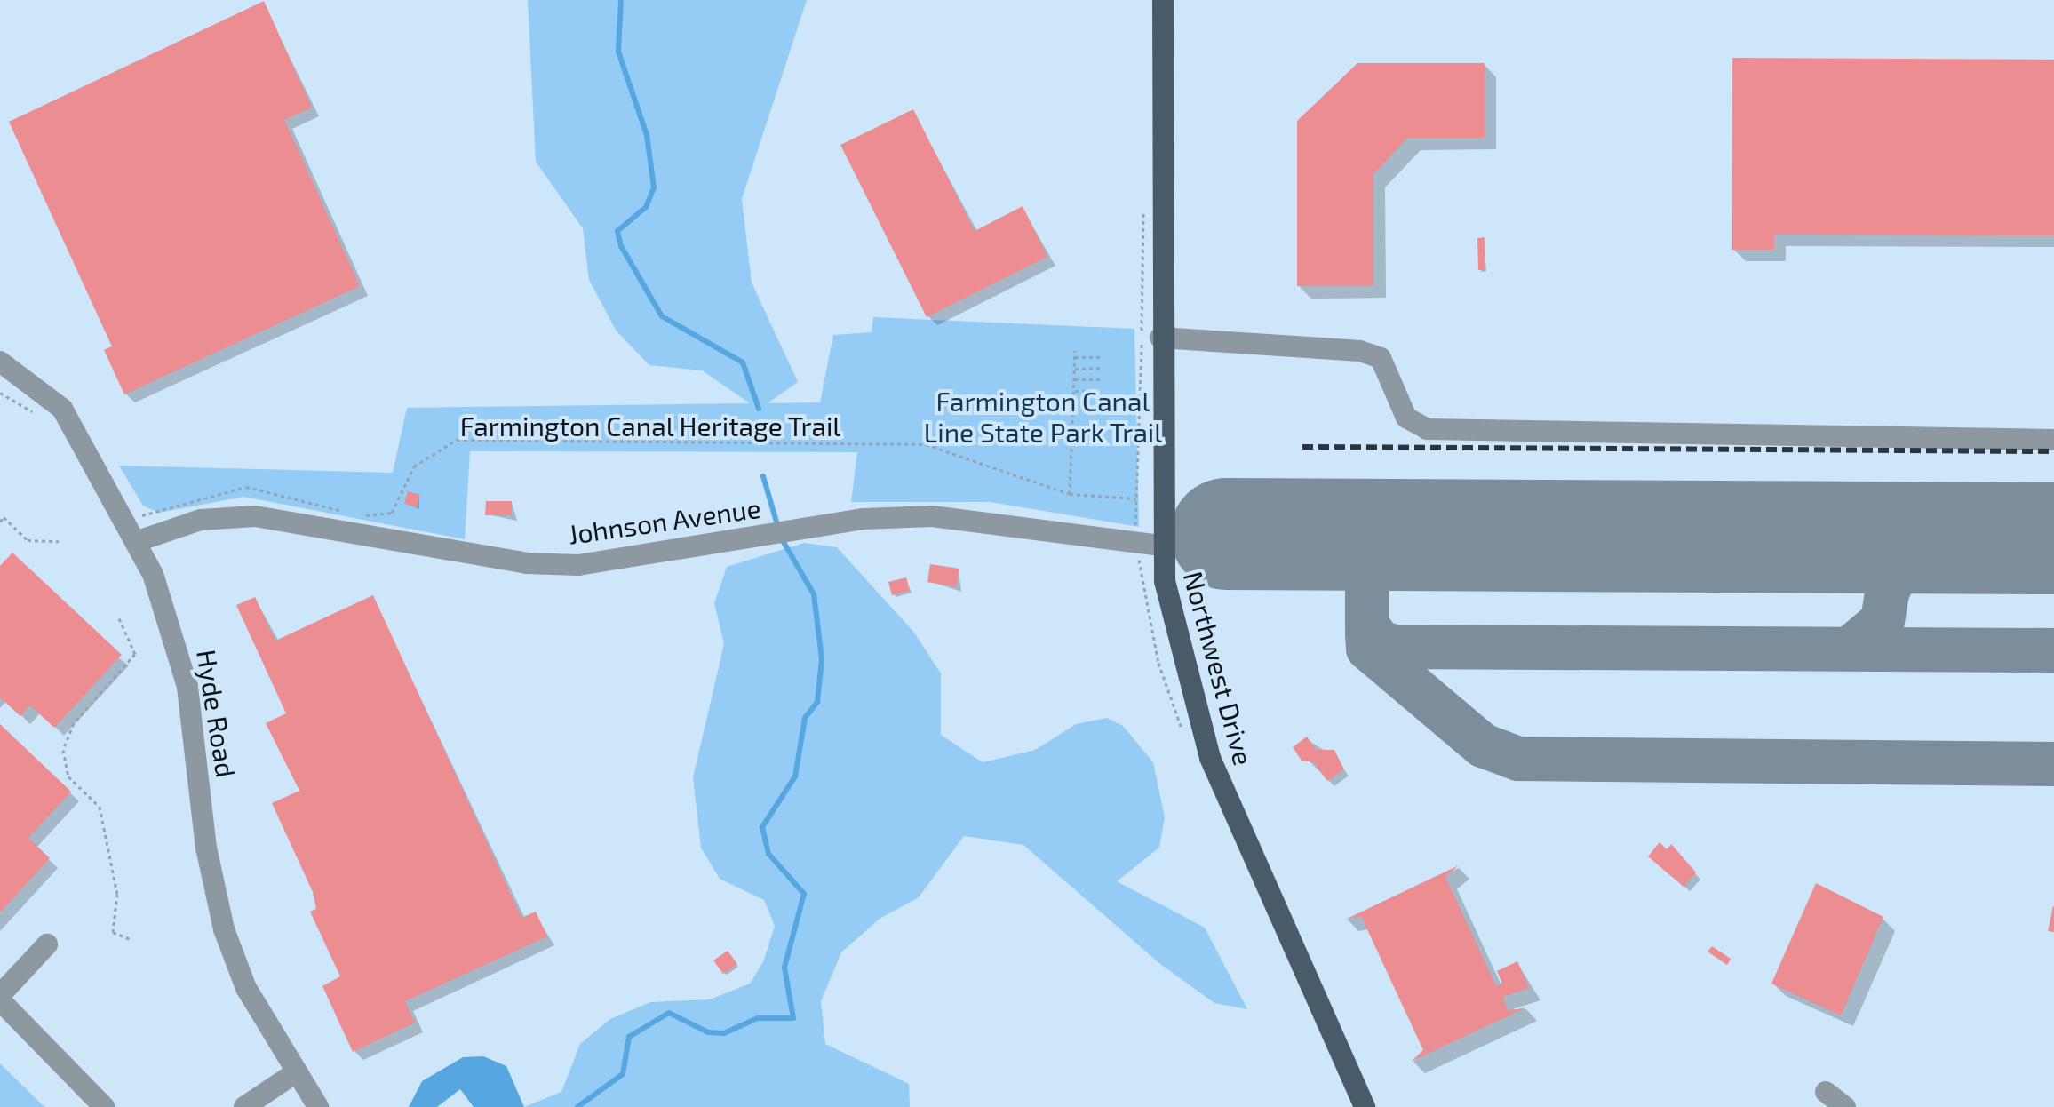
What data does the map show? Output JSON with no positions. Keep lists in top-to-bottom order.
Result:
{
  "streets": {
    "main road": ["Northwest Drive"],
    "street": ["Johnson Avenue", "Hyde Road"],
    "path": ["Farmington Canal Heritage Trail"]
  },
  "crossings": [
    ["Johnson Avenue", "Northwest Drive"],
    ["Johnson Avenue", "Hyde Road"]
  ],
  "parks": ["Farmington Canal Line State Park Trail"]
}
